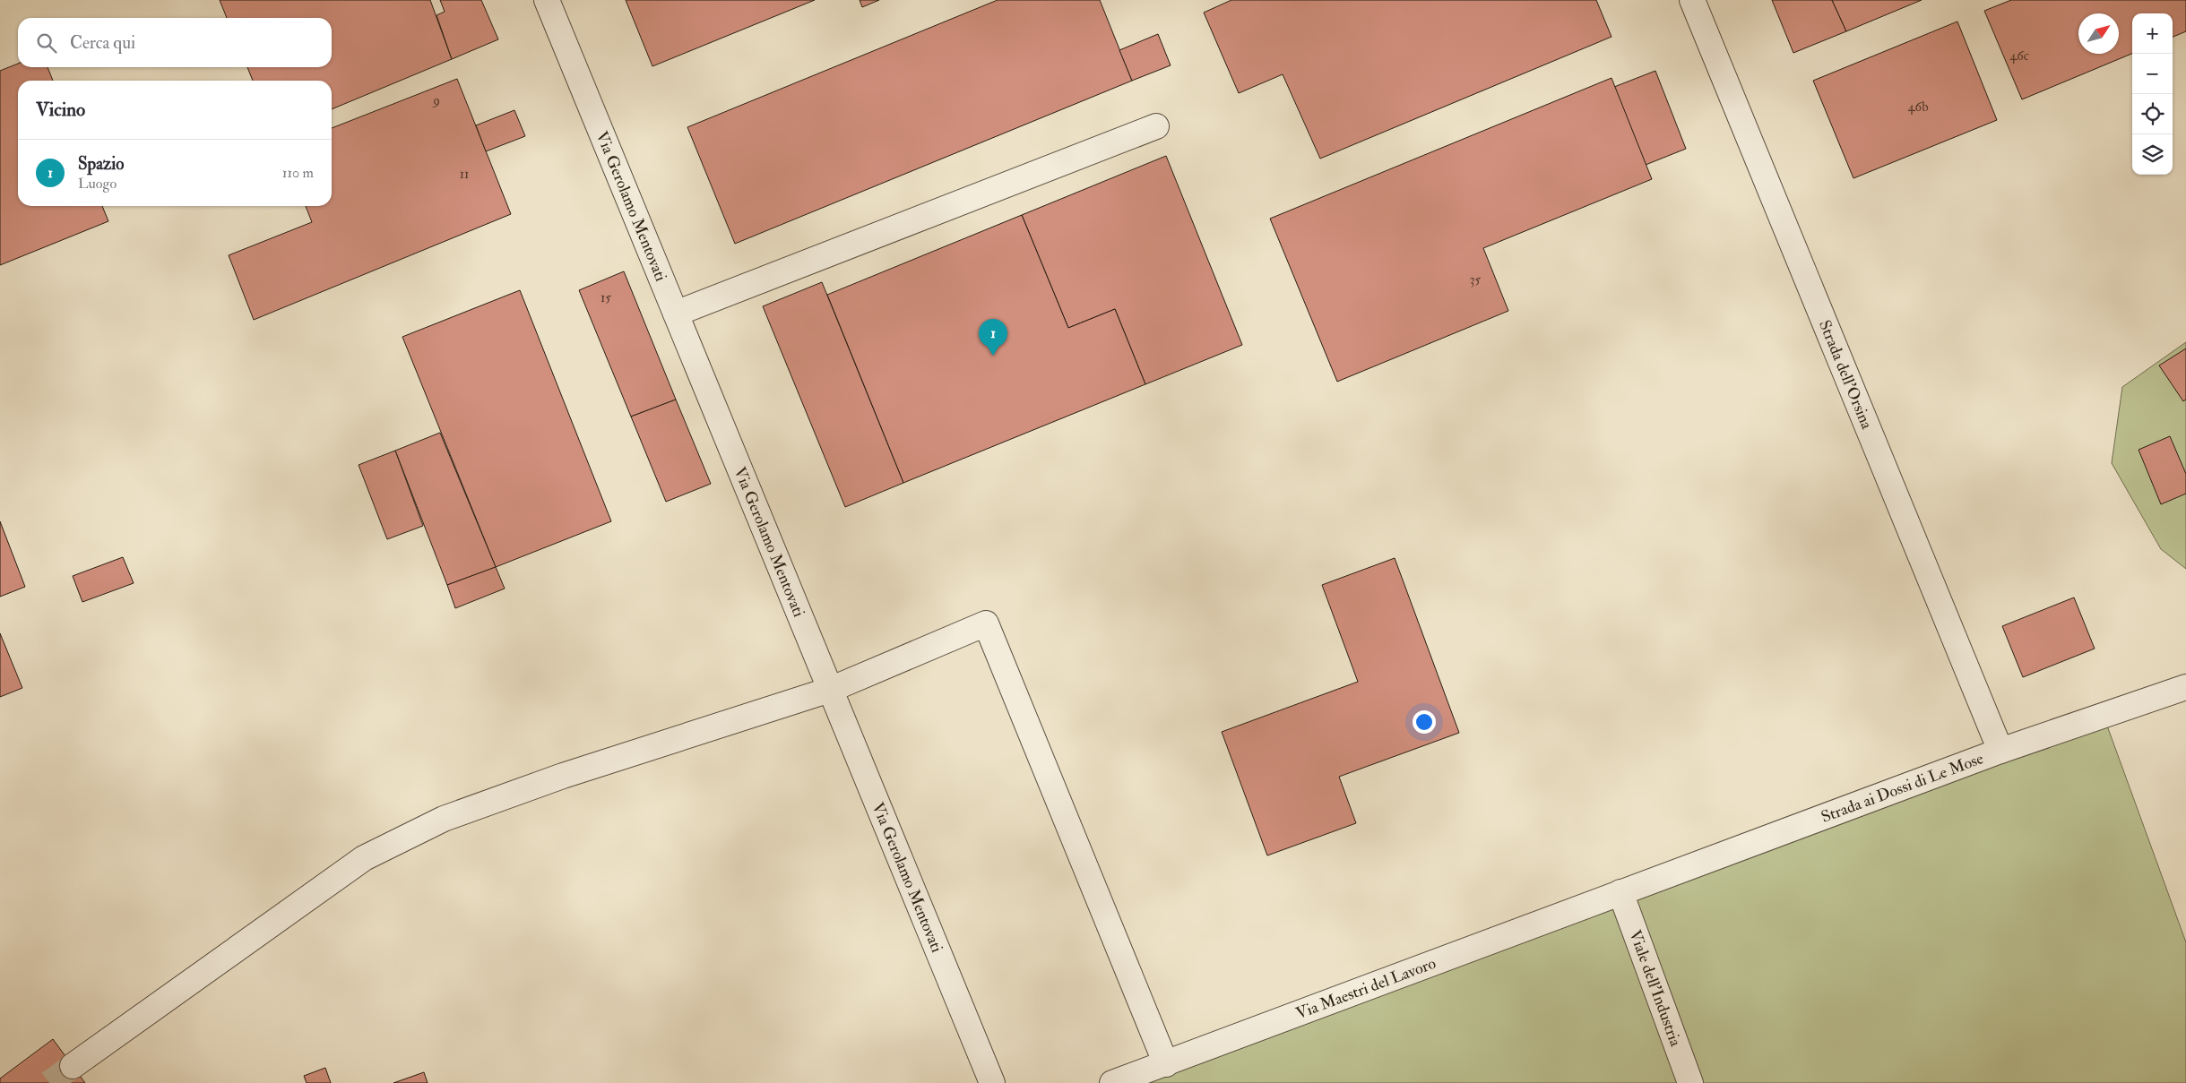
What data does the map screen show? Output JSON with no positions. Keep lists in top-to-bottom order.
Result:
{
  "streets": {
    "street": [
      "Via Gerolamo Mentovati",
      "Strada dell'Orsina",
      "Strada ai Dossi di Le Mose",
      "Viale dell'Industria",
      "Via Maestri del Lavoro"
    ]
  },
  "crossings": [
    ["Strada dell'Orsina", "Strada ai Dossi di Le Mose"],
    ["Strada ai Dossi di Le Mose", "Viale dell'Industria"],
    ["Strada ai Dossi di Le Mose", "Via Maestri del Lavoro"],
    ["Viale dell'Industria", "Via Maestri del Lavoro"]
  ],
  "house_numbers": [
    "46c",
    "9",
    "46b",
    "11",
    "35",
    "15"
  ],
  "north": "top right",
  "page": {
    "map_buttons": ["+", "−"],
    "search": "Cerca qui",
    "heading": "Vicino",
    "list": [
      {
        "mark": "1",
        "name": "Spazio",
        "note": "Luogo",
        "value": "110 m"
      }
    ],
    "pins": "1"
  }
}
